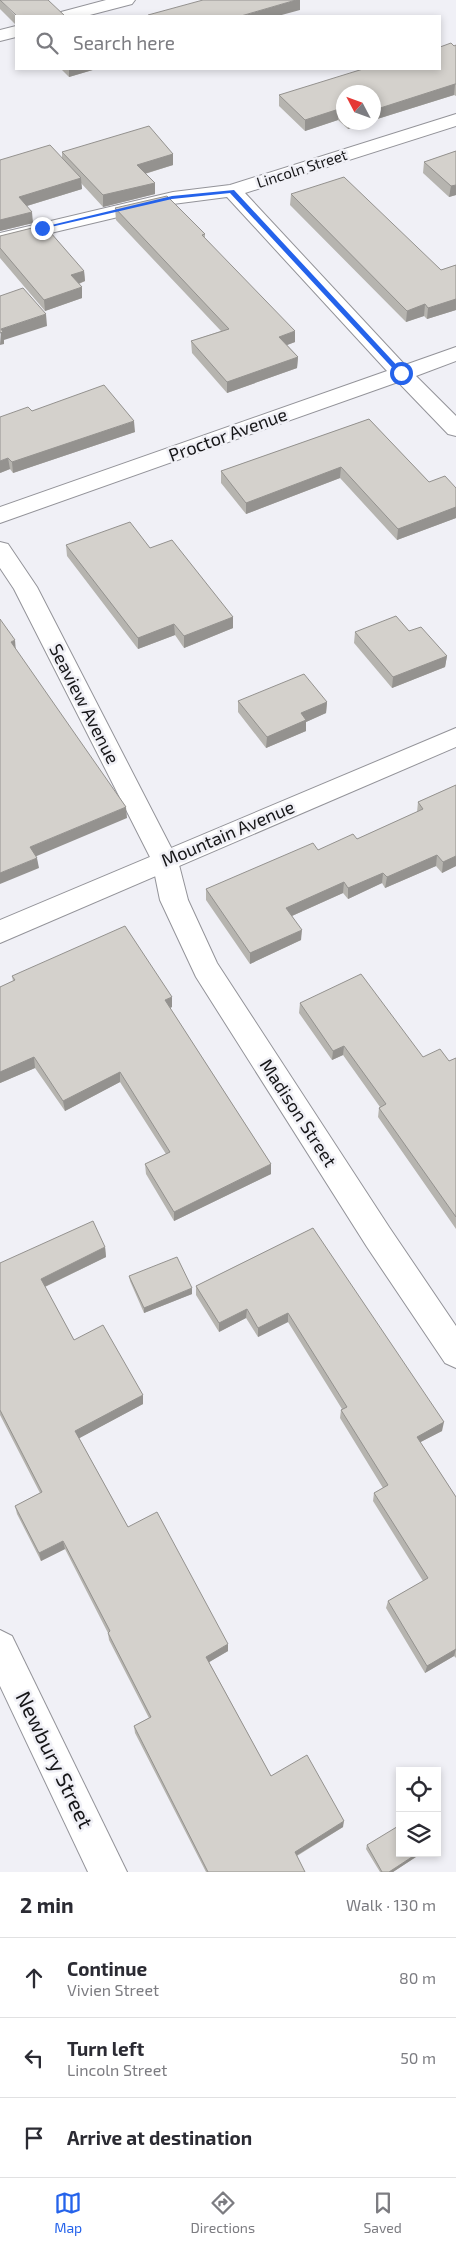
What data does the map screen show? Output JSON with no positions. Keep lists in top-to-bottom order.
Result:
{
  "streets": {
    "street": [
      "Lincoln Street",
      "Proctor Avenue",
      "Seaview Avenue",
      "Mountain Avenue",
      "Madison Street",
      "Newbury Street"
    ]
  },
  "crossings": [
    ["Seaview Avenue", "Mountain Avenue"],
    ["Seaview Avenue", "Madison Street"],
    ["Mountain Avenue", "Madison Street"]
  ],
  "north": "top left",
  "page": {
    "search": "Search here",
    "heading": ["2 min", "Walk · 130 m"],
    "list": [
      ["Continue", "Vivien Street", "80 m"],
      ["Turn left", "Lincoln Street", "50 m"],
      "Arrive at destination"
    ],
    "nav": ["Map", "Directions", "Saved"]
  }
}
